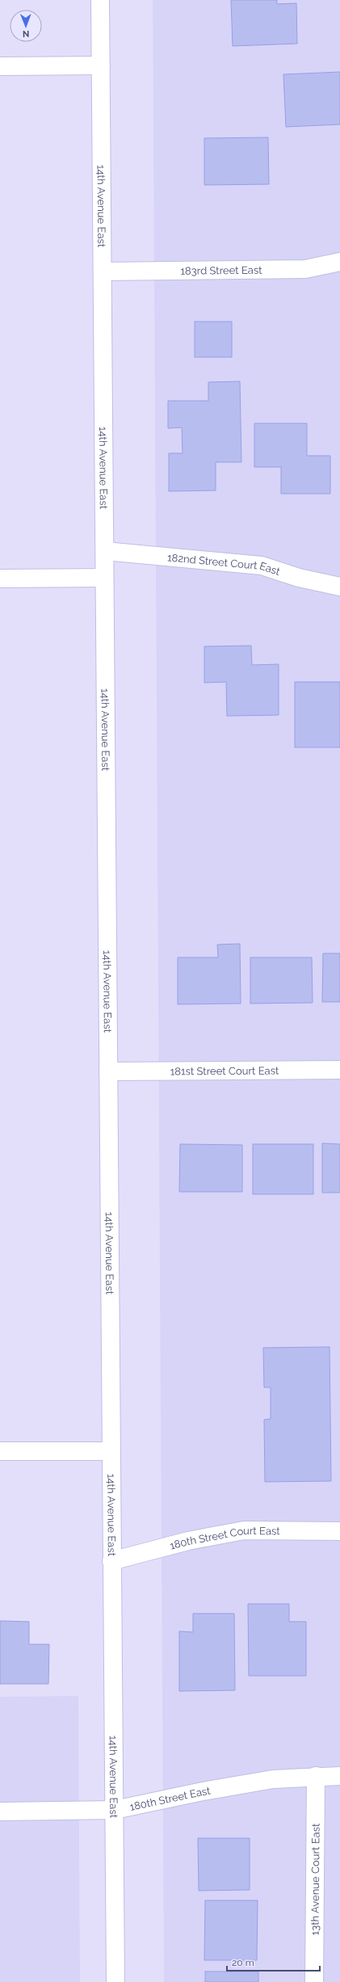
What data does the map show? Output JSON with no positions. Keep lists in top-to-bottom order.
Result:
{
  "streets": {
    "street": [
      "14th Avenue East",
      "183rd Street East",
      "182nd Street Court East",
      "181st Street Court East",
      "180th Street Court East",
      "180th Street East",
      "13th Avenue Court East"
    ]
  },
  "crossings": [
    ["14th Avenue East", "183rd Street East"],
    ["14th Avenue East", "182nd Street Court East"],
    ["14th Avenue East", "181st Street Court East"],
    ["14th Avenue East", "180th Street Court East"],
    ["14th Avenue East", "180th Street East"],
    ["180th Street East", "13th Avenue Court East"]
  ],
  "scale_bar": "20 m",
  "north": "bottom"
}
